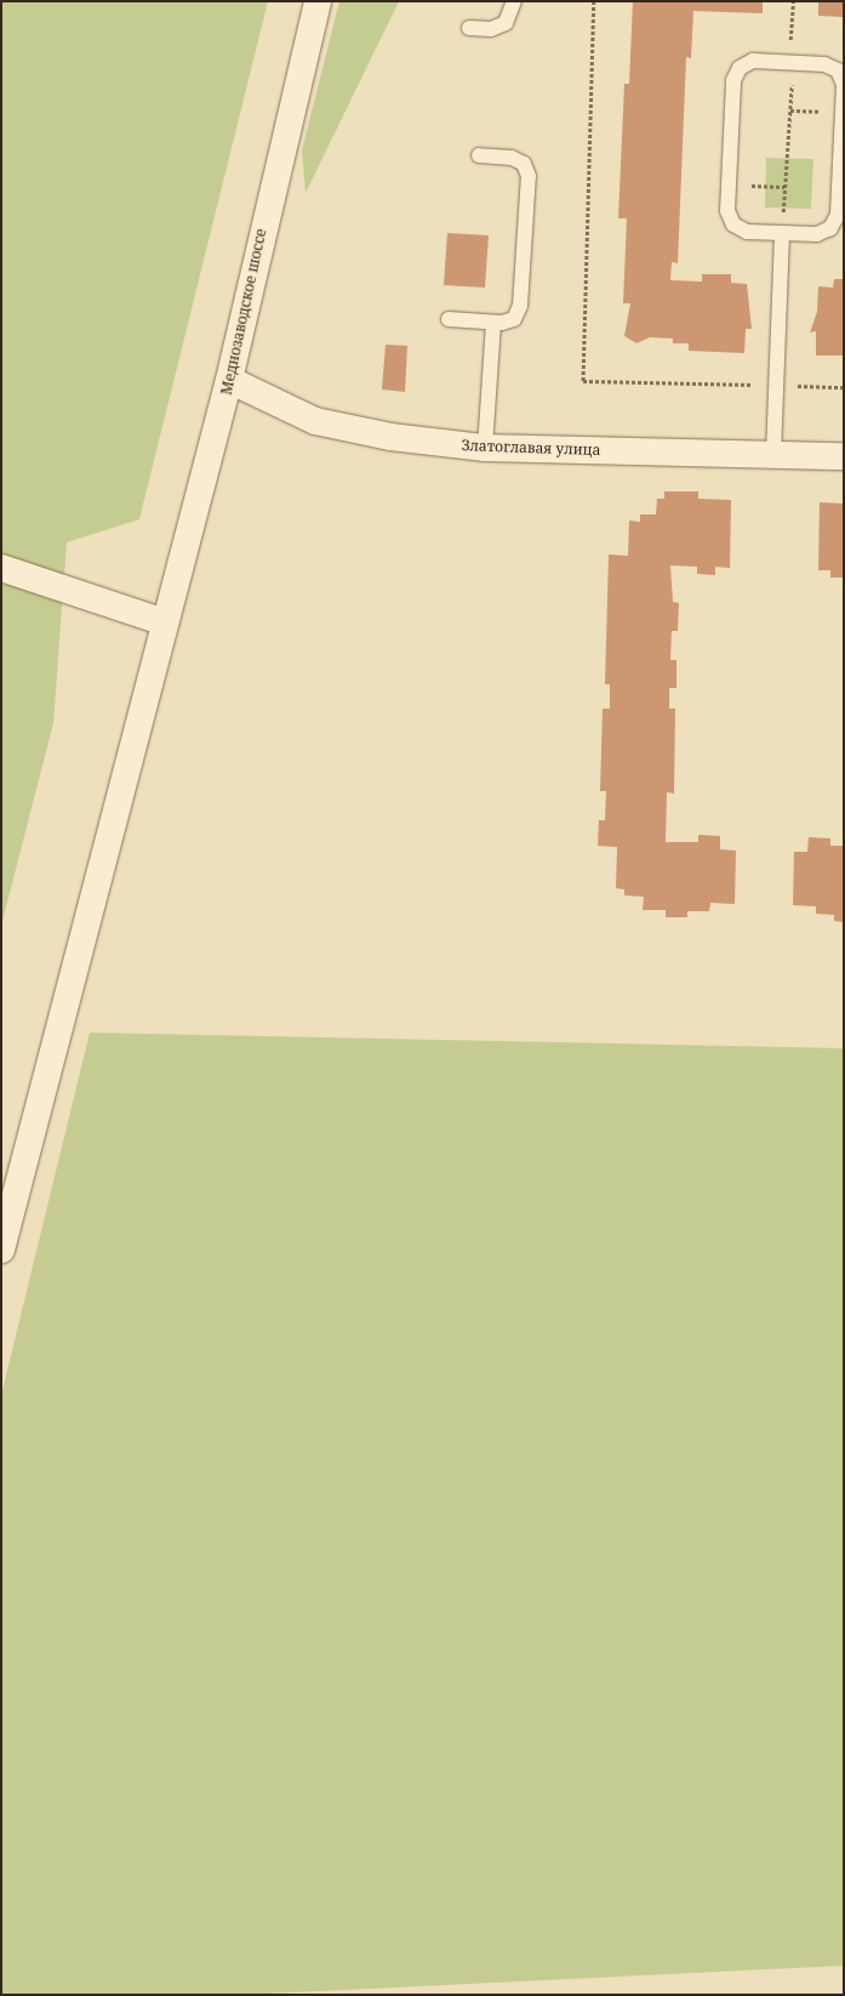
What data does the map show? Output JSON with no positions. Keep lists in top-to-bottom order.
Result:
{
  "streets": {
    "street": ["Меднозаводское шоссе", "Златоглавая улица"]
  },
  "crossings": [
    ["Меднозаводское шоссе", "Златоглавая улица"]
  ]
}
